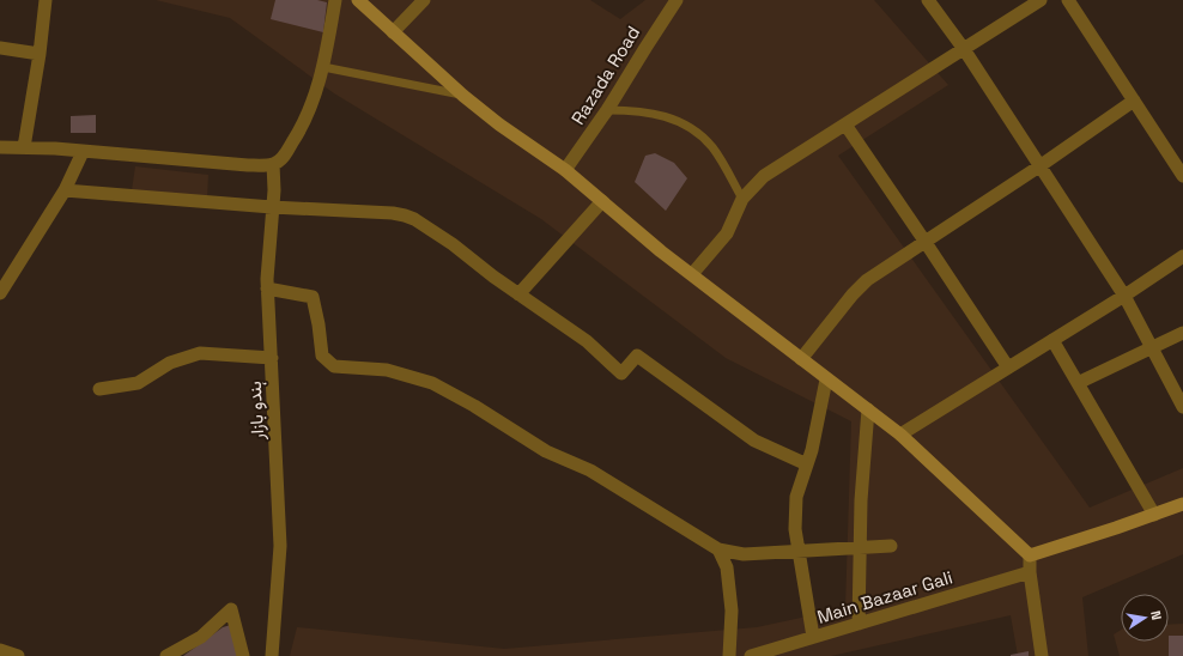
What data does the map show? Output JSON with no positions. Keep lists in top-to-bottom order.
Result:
{
  "streets": {
    "street": ["Razada Road", "ہندو بازار", "Main Bazaar Gali"]
  },
  "north": "right"
}
